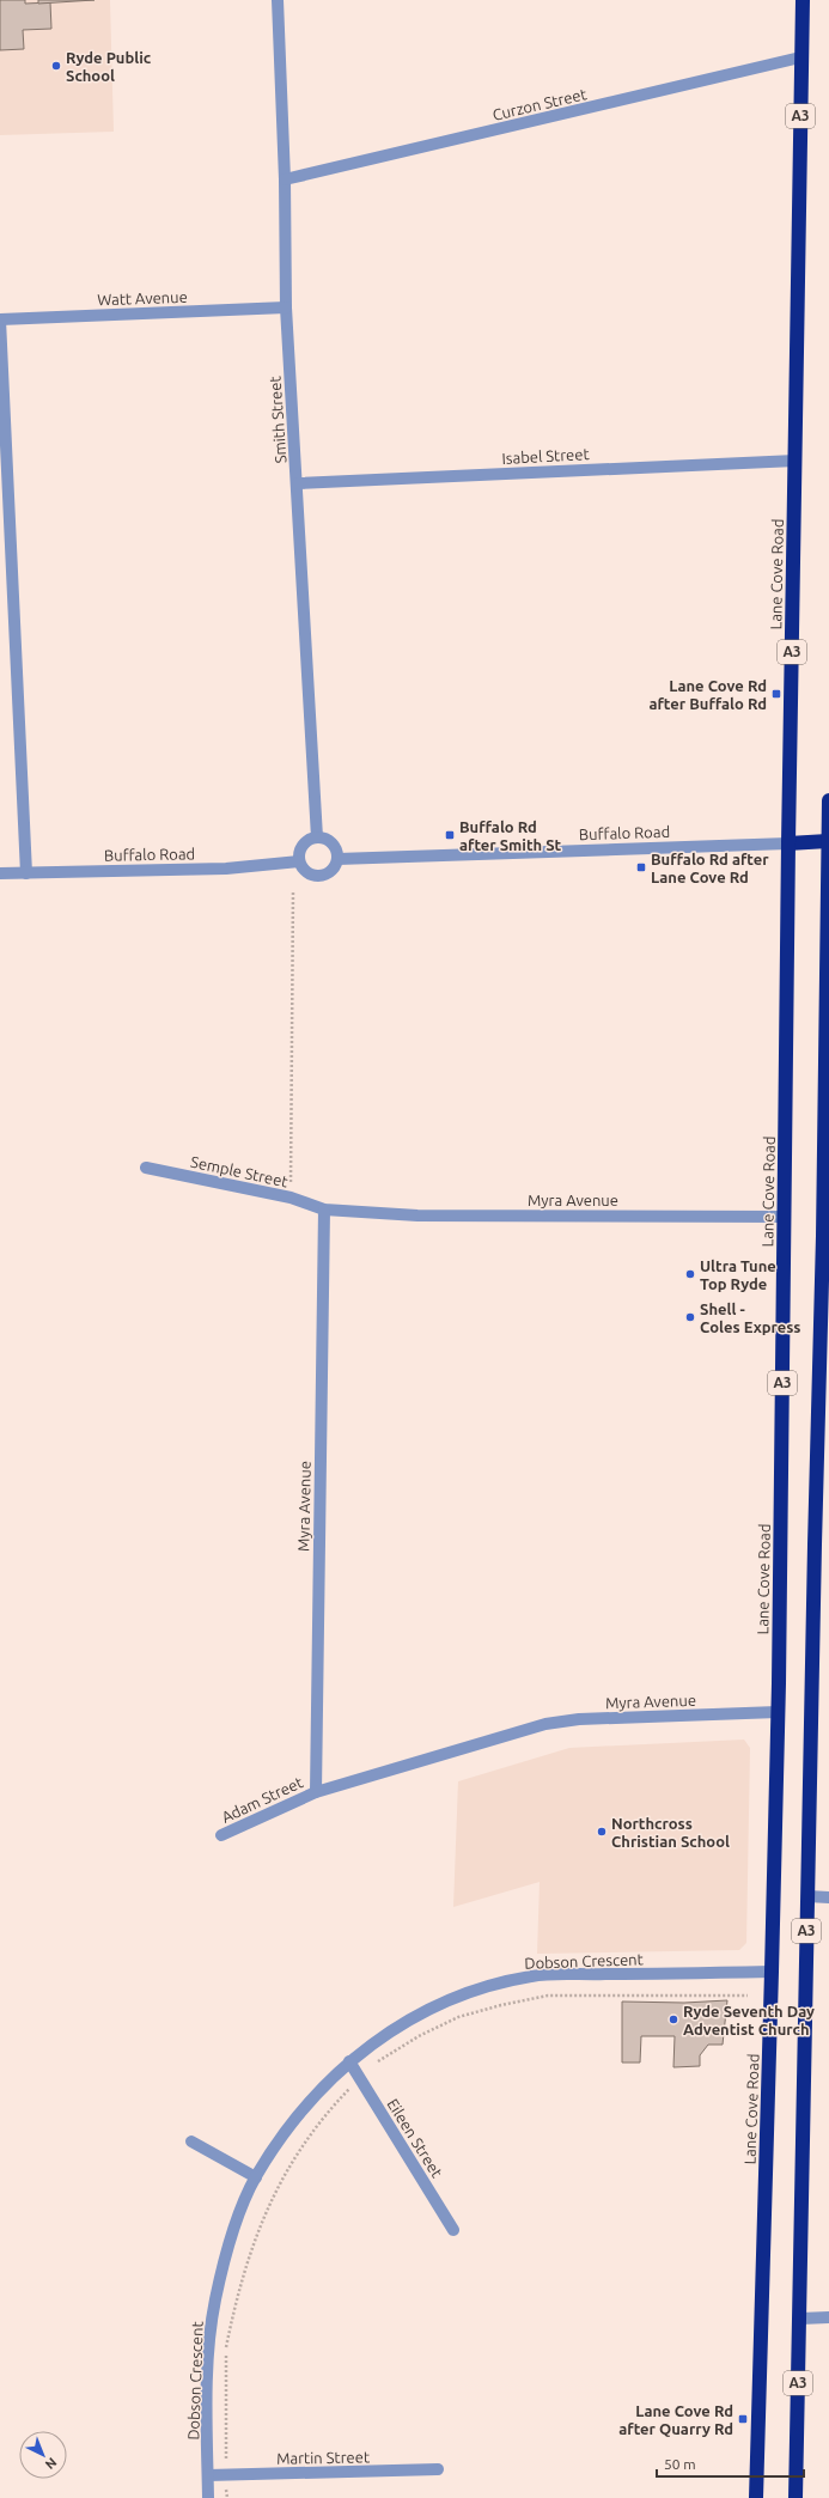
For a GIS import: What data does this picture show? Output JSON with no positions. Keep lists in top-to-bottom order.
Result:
{
  "streets": {
    "highway": ["A3", "Lane Cove Road", "Buffalo Road"],
    "street": [
      "Curzon Street",
      "Watt Avenue",
      "Smith Street",
      "Isabel Street",
      "Semple Street",
      "Myra Avenue",
      "Adam Street",
      "Dobson Crescent",
      "Eileen Street",
      "Martin Street"
    ]
  },
  "crossings": [
    ["Curzon Street", "Smith Street"],
    ["Curzon Street", "Lane Cove Road"],
    ["A3", "Buffalo Road"],
    ["Watt Avenue", "Smith Street"],
    ["Smith Street", "Isabel Street"],
    ["Smith Street", "Buffalo Road"],
    ["Isabel Street", "Lane Cove Road"],
    ["Lane Cove Road", "Buffalo Road"],
    ["Lane Cove Road", "Myra Avenue"],
    ["Lane Cove Road", "Dobson Crescent"],
    ["Semple Street", "Myra Avenue"],
    ["Myra Avenue", "Adam Street"],
    ["Dobson Crescent", "Eileen Street"],
    ["Dobson Crescent", "Martin Street"]
  ],
  "places": {
    "other": [
      "Ryde Public School",
      "Ultra Tune Top Ryde",
      "Shell - Coles Express",
      "Northcross Christian School",
      "Ryde Seventh Day Adventist Church"
    ],
    "transit": [
      "Lane Cove Rd after Buffalo Rd",
      "Buffalo Rd after Smith St",
      "Buffalo Rd after Lane Cove Rd",
      "Lane Cove Rd after Quarry Rd"
    ]
  },
  "scale_bar": "50 m",
  "north": "bottom right"
}
